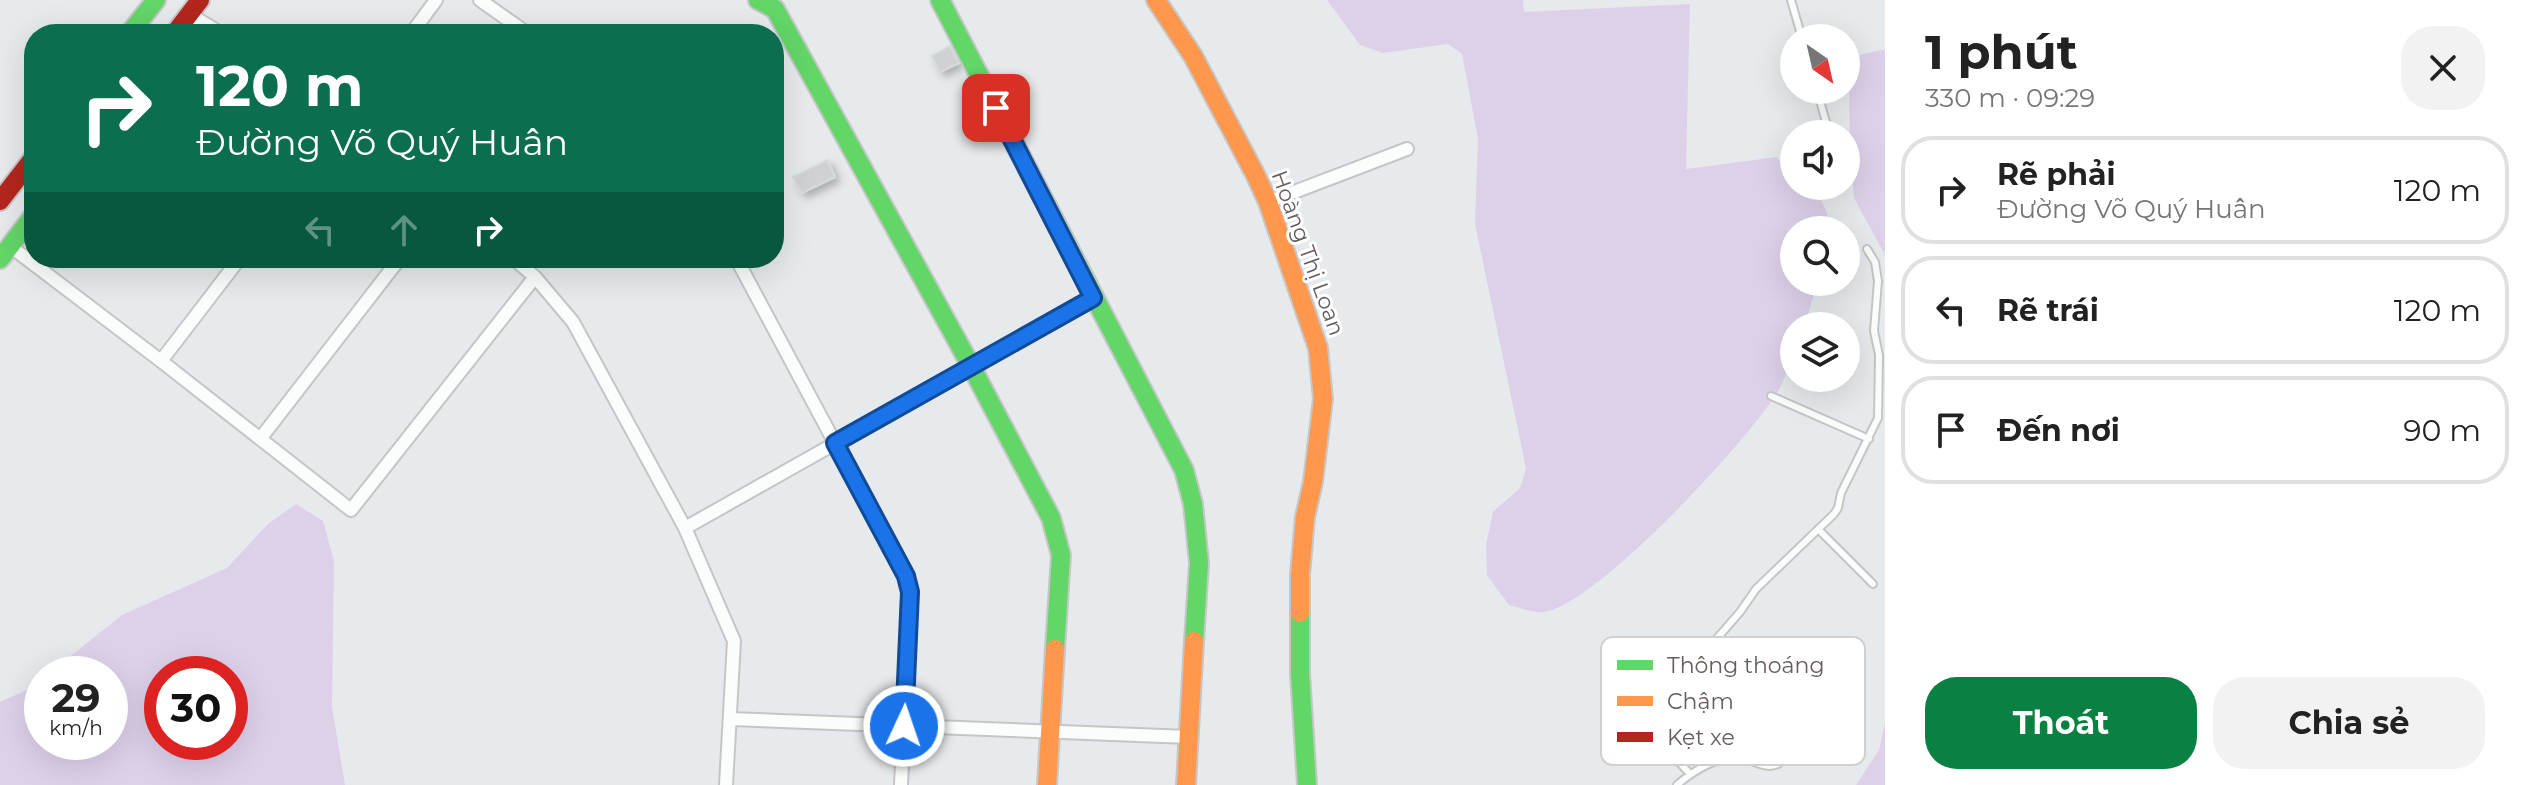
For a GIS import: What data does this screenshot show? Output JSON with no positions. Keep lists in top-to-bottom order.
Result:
{
  "streets": {
    "street": ["Hoàng Thị Loan"]
  },
  "legend": ["Thông thoáng", "Chậm", "Kẹt xe"],
  "north": "bottom right",
  "page": {
    "heading": ["1 phút", "330 m · 09:29"],
    "turn": ["120 m", "Đường Võ Quý Huân"],
    "list": [
      {
        "name": "Rẽ phải",
        "note": "Đường Võ Quý Huân",
        "value": "120 m"
      },
      {
        "name": "Rẽ trái",
        "value": "120 m"
      },
      {
        "name": "Đến nơi",
        "value": "90 m"
      }
    ],
    "speed": "29 km/h",
    "limit": "30",
    "buttons": ["Thoát", "Chia sẻ"]
  }
}
